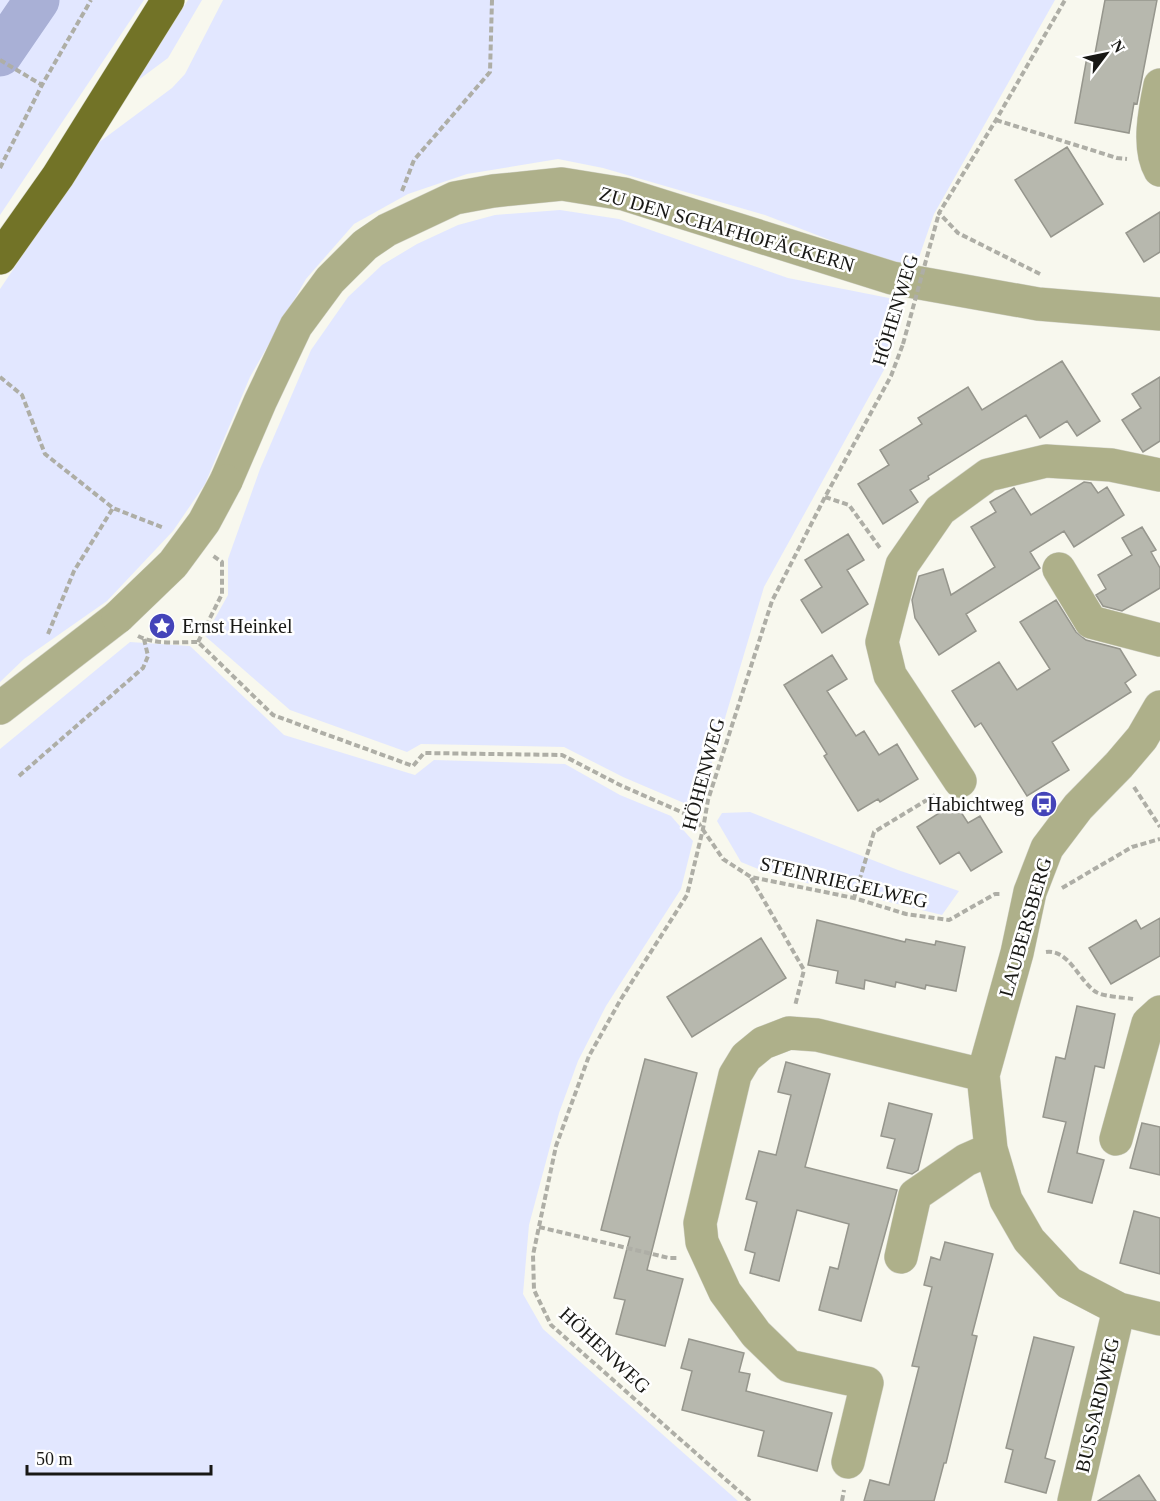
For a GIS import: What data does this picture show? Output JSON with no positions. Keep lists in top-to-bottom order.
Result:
{
  "streets": {
    "street": ["ZU DEN SCHAFHOFÄCKERN", "LAUBERSBERG", "BUSSARDWEG"],
    "path": ["HÖHENWEG", "STEINRIEGELWEG"]
  },
  "crossings": [
    ["HÖHENWEG", "STEINRIEGELWEG"],
    ["STEINRIEGELWEG", "LAUBERSBERG"],
    ["LAUBERSBERG", "BUSSARDWEG"]
  ],
  "places": {
    "place": ["Ernst Heinkel"],
    "bus stop": ["Habichtweg"]
  },
  "scale_bar": "50 m",
  "north": "top right"
}
